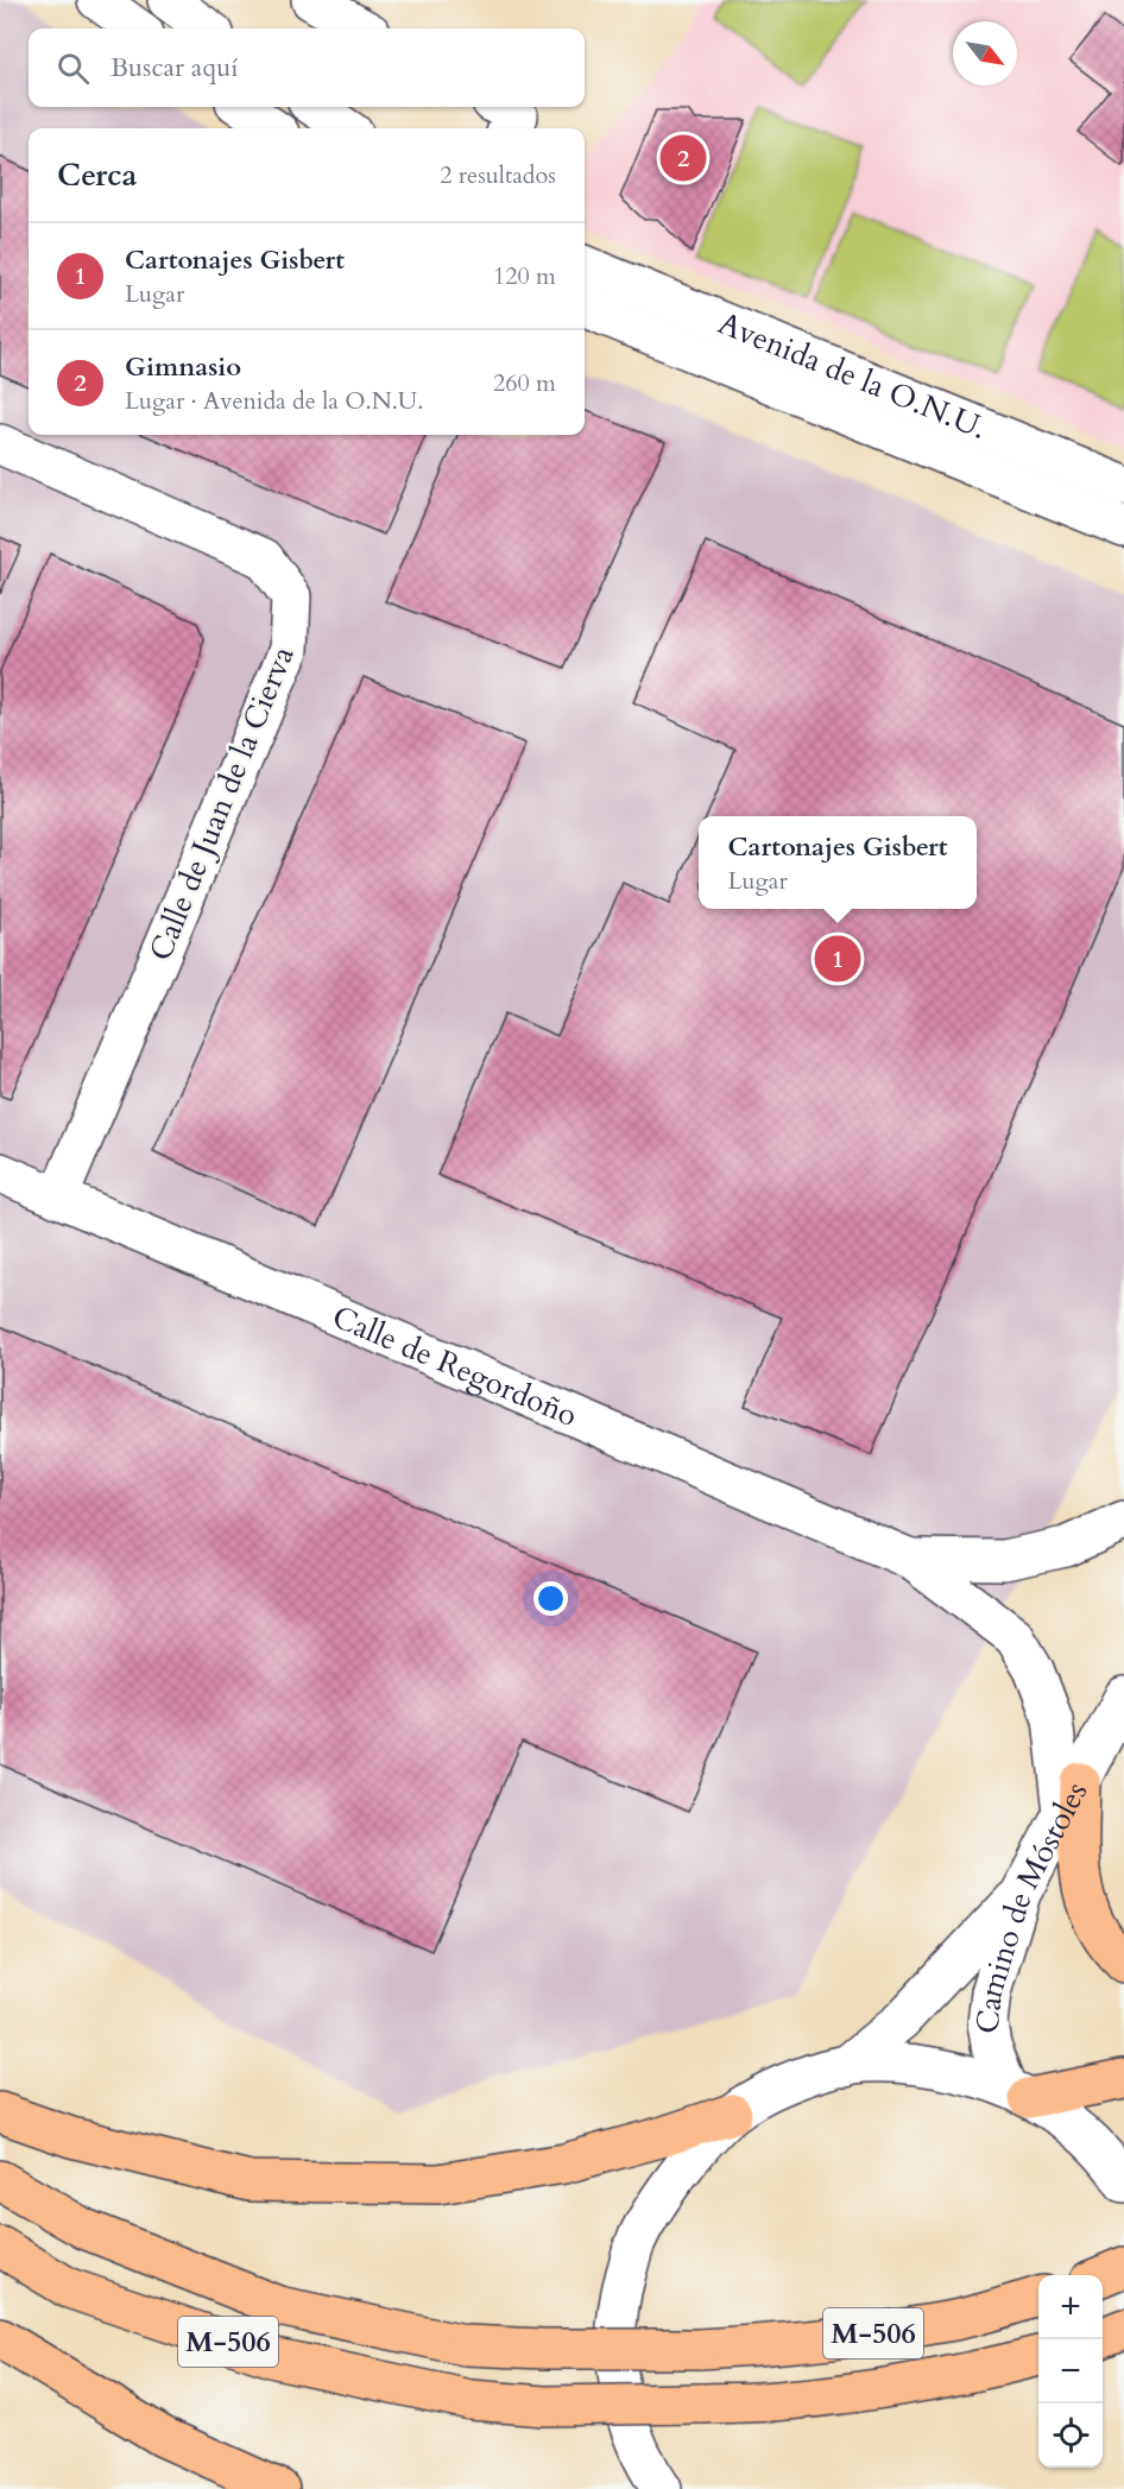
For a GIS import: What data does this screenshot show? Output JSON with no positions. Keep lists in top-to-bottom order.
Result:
{
  "streets": {
    "highway": ["M-506"],
    "street": [
      "Avenida de la O.N.U.",
      "Calle de Juan de la Cierva",
      "Calle de Regordoño",
      "Camino de Móstoles"
    ]
  },
  "crossings": [
    ["Calle de Juan de la Cierva", "Calle de Regordoño"]
  ],
  "north": "bottom right",
  "page": {
    "search": "Buscar aquí",
    "heading": ["Cerca", "2 resultados"],
    "pins": ["2", "1"],
    "list": [
      {
        "mark": "1",
        "name": "Cartonajes Gisbert",
        "note": "Lugar",
        "value": "120 m"
      },
      {
        "mark": "2",
        "name": "Gimnasio",
        "note": "Lugar · Avenida de la O.N.U.",
        "value": "260 m"
      }
    ],
    "popup": ["Cartonajes Gisbert", "Lugar"],
    "map_buttons": ["+", "−"]
  }
}
